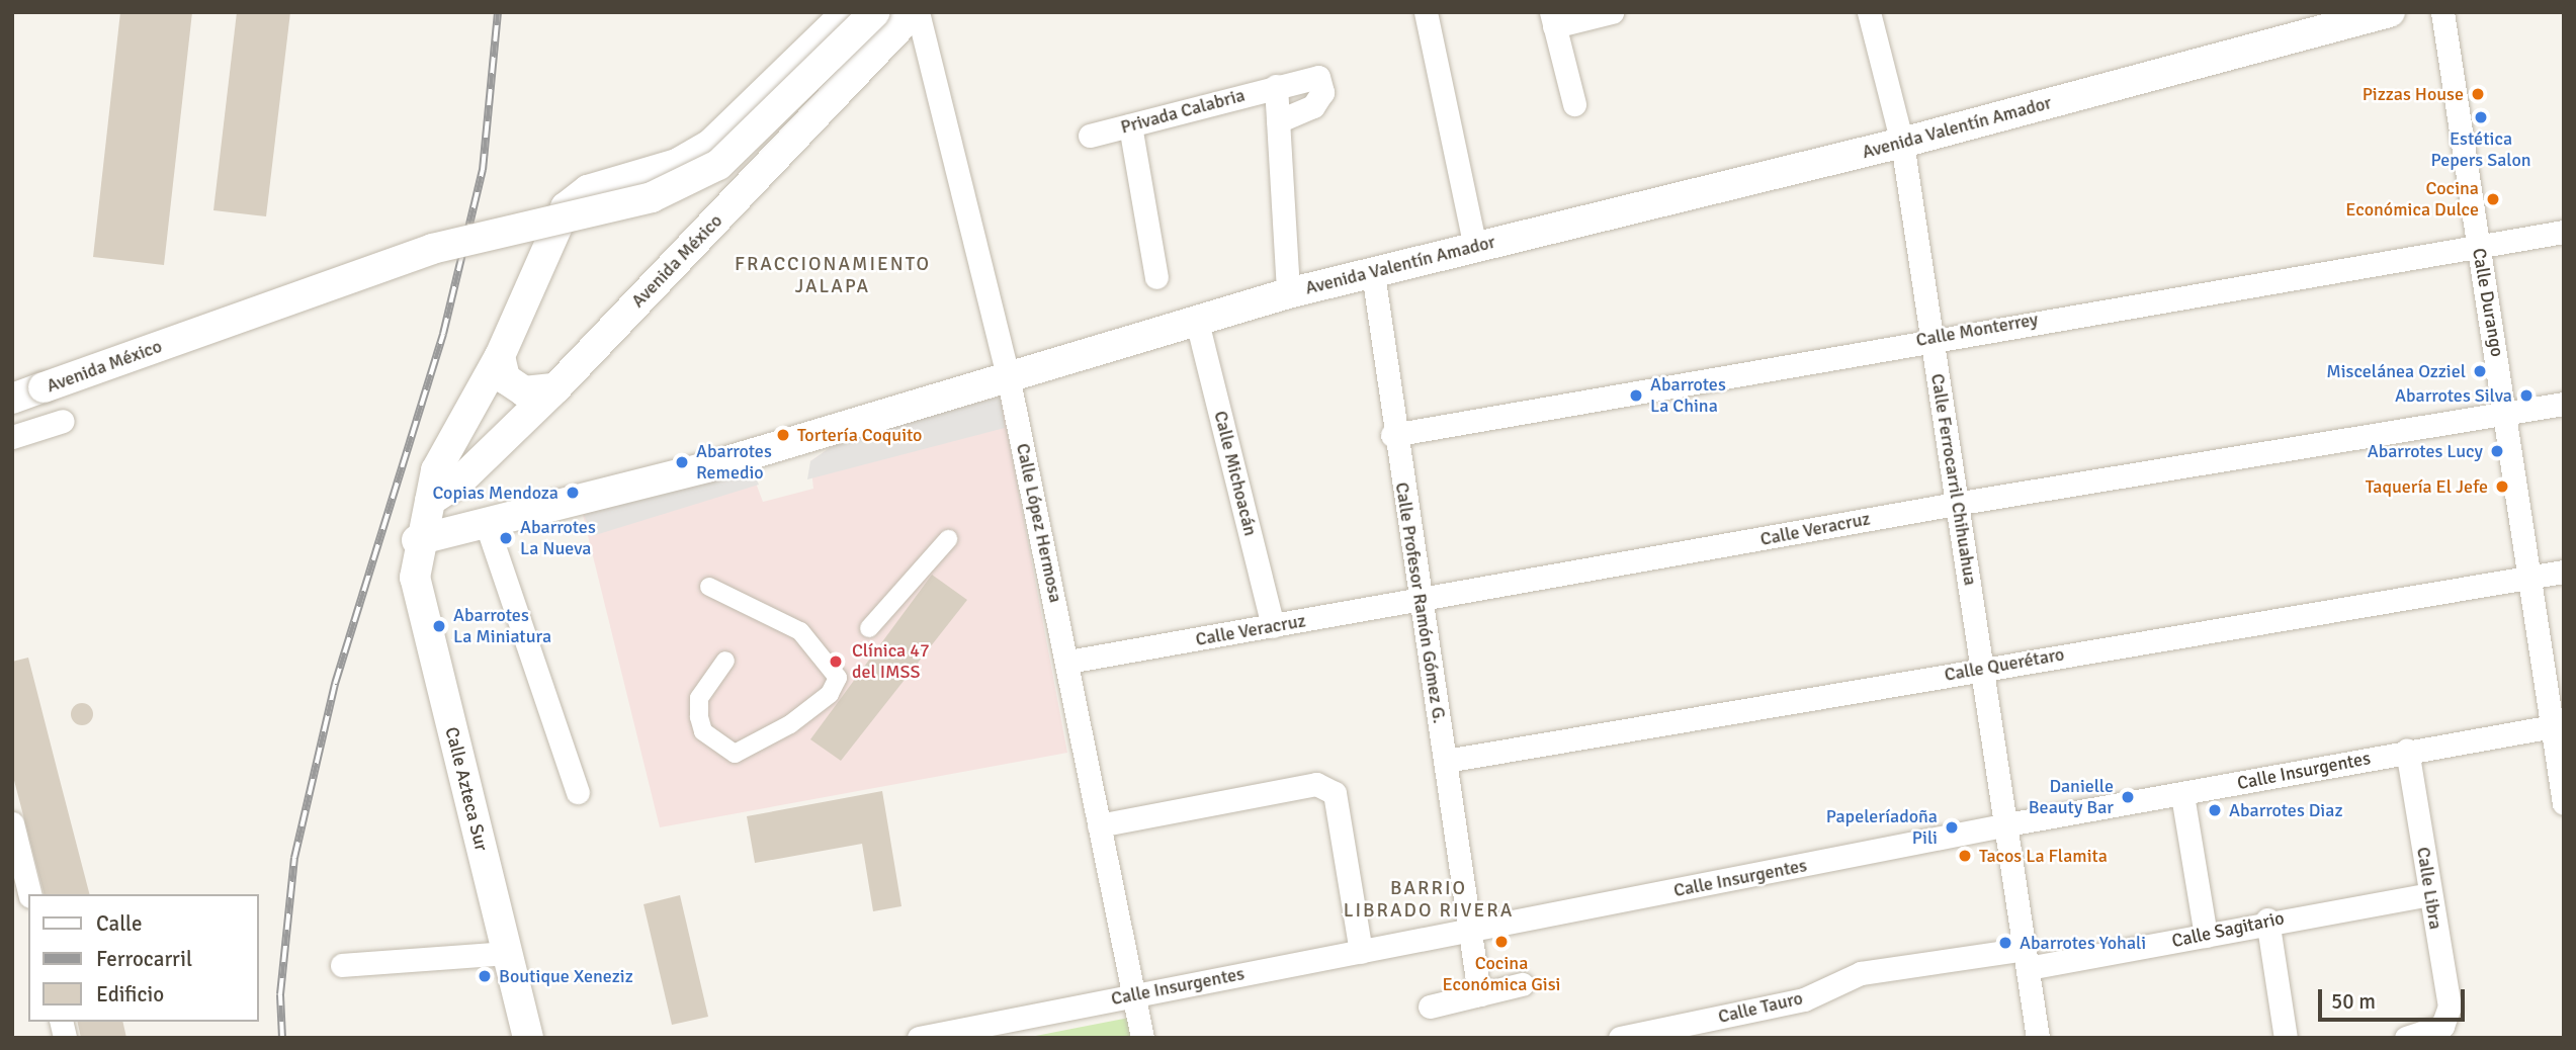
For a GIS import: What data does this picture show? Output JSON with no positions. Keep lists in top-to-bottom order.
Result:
{
  "streets": {
    "street": [
      "Privada Calabria",
      "Avenida Valentín Amador",
      "Avenida México",
      "Calle Durango",
      "Calle Monterrey",
      "Calle Michoacán",
      "Calle Ferrocarril Chihuahua",
      "Calle López Hermosa",
      "Calle Veracruz",
      "Calle Profesor Ramón Gómez G.",
      "Calle Querétaro",
      "Calle Insurgentes",
      "Calle Azteca Sur",
      "Calle Libra",
      "Calle Sagitario",
      "Calle Tauro"
    ]
  },
  "crossings": [
    ["Avenida Valentín Amador", "Calle Michoacán"],
    ["Avenida Valentín Amador", "Calle Ferrocarril Chihuahua"],
    ["Avenida Valentín Amador", "Calle López Hermosa"],
    ["Avenida Valentín Amador", "Calle Profesor Ramón Gómez G."],
    ["Avenida Valentín Amador", "Calle Azteca Sur"],
    ["Avenida México", "Calle López Hermosa"],
    ["Calle Durango", "Calle Monterrey"],
    ["Calle Durango", "Calle Veracruz"],
    ["Calle Durango", "Calle Querétaro"],
    ["Calle Durango", "Calle Insurgentes"],
    ["Calle Monterrey", "Calle Ferrocarril Chihuahua"],
    ["Calle Monterrey", "Calle Profesor Ramón Gómez G."],
    ["Calle Michoacán", "Calle Veracruz"],
    ["Calle Ferrocarril Chihuahua", "Calle Veracruz"],
    ["Calle Ferrocarril Chihuahua", "Calle Querétaro"],
    ["Calle Ferrocarril Chihuahua", "Calle Insurgentes"],
    ["Calle Ferrocarril Chihuahua", "Calle Sagitario"],
    ["Calle Ferrocarril Chihuahua", "Calle Tauro"],
    ["Calle López Hermosa", "Calle Veracruz"],
    ["Calle López Hermosa", "Calle Insurgentes"],
    ["Calle Veracruz", "Calle Profesor Ramón Gómez G."],
    ["Calle Profesor Ramón Gómez G.", "Calle Querétaro"],
    ["Calle Profesor Ramón Gómez G.", "Calle Insurgentes"],
    ["Calle Insurgentes", "Calle Libra"],
    ["Calle Libra", "Calle Sagitario"],
    ["Calle Sagitario", "Calle Tauro"]
  ],
  "districts": ["FRACCIONAMIENTO JALAPA", "BARRIO LIBRADO RIVERA"],
  "places": [
    "Pizzas House",
    "Estética Pepers Salon",
    "Cocina Económica Dulce",
    "Miscelánea Ozziel",
    "Abarrotes La China",
    "Abarrotes Silva",
    "Tortería Coquito",
    "Abarrotes Lucy",
    "Abarrotes Remedio",
    "Taquería El Jefe",
    "Copias Mendoza",
    "Abarrotes La Nueva",
    "Abarrotes La Miniatura",
    "Clínica 47 del IMSS",
    "Danielle Beauty Bar",
    "Abarrotes Diaz",
    "Papeleríadoña Pili",
    "Tacos La Flamita",
    "Cocina Económica Gisi",
    "Abarrotes Yohali",
    "Boutique Xeneziz"
  ],
  "legend": ["Calle", "Ferrocarril", "Edificio"],
  "scale_bar": "50 m"
}
